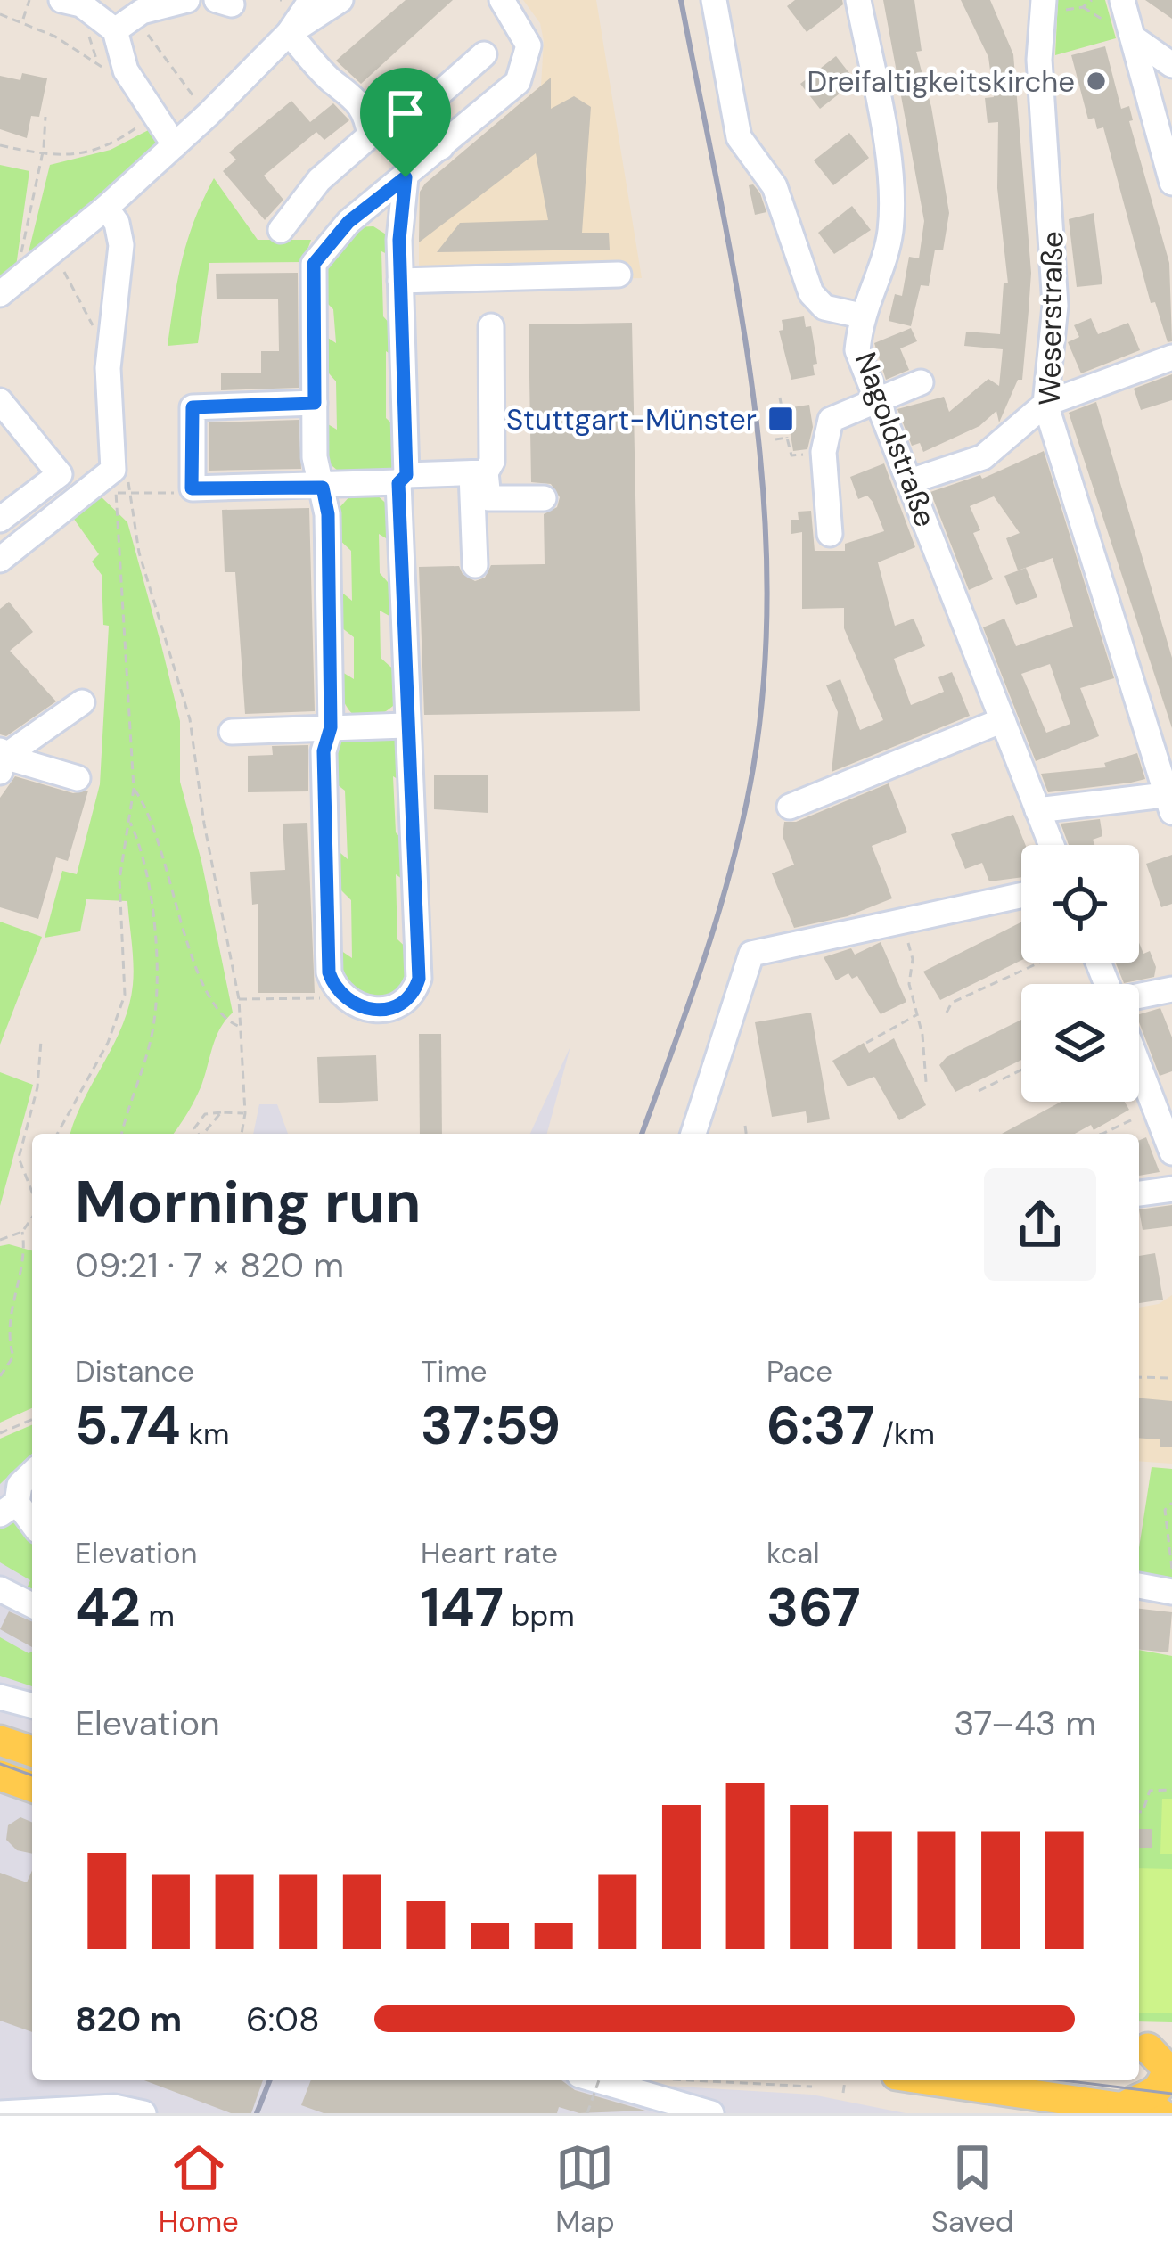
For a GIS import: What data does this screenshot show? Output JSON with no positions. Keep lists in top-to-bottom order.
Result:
{
  "streets": {
    "street": ["Weserstraße", "Nagoldstraße"]
  },
  "places": {
    "other": ["Dreifaltigkeitskirche"],
    "transit": ["Stuttgart-Münster"]
  },
  "page": {
    "heading": ["Morning run", "09:21 · 7 × 820 m"],
    "stats": [
      ["Distance", "5.74 km"],
      ["Time", "37:59"],
      ["Pace", "6:37 /km"],
      ["Elevation", "42 m"],
      ["Heart rate", "147 bpm"],
      ["kcal", "367"]
    ],
    "chart": ["Elevation", "37–43 m"],
    "list": [
      {
        "name": "820 m",
        "note": "6:08"
      }
    ],
    "tabs": ["Home", "Map", "Saved"]
  }
}
